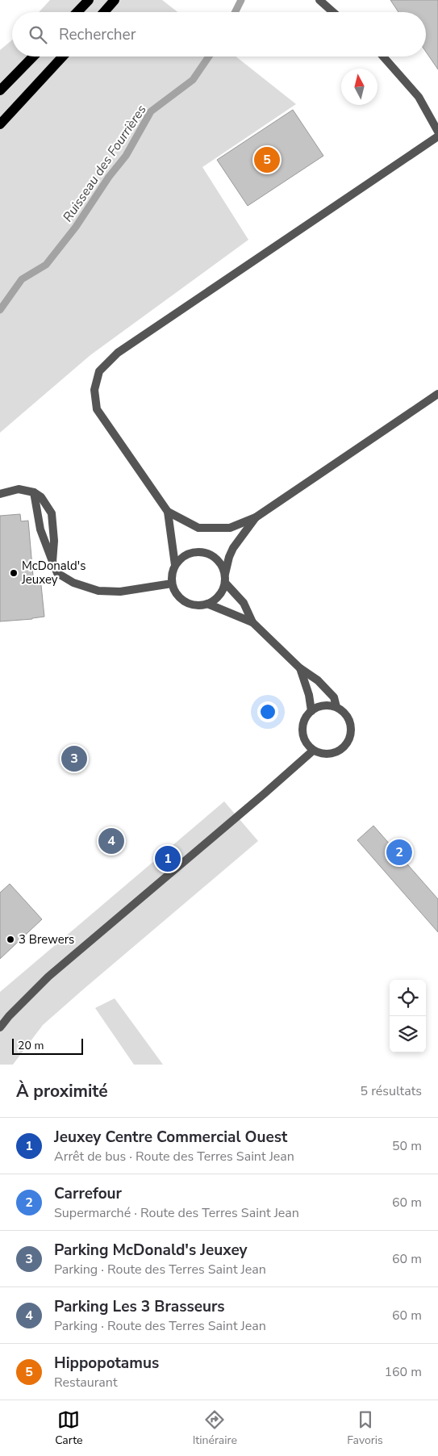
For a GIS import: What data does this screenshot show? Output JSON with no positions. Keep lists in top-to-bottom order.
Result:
{
  "water": ["Ruisseau des Fourrières"],
  "places": ["McDonald's Jeuxey", "3 Brewers"],
  "scale_bar": "20 m",
  "north": "top",
  "page": {
    "search": "Rechercher",
    "pins": [
      "5",
      "3",
      "4",
      "2",
      "1"
    ],
    "scale": "20 m",
    "heading": ["À proximité", "5 résultats"],
    "list": [
      {
        "mark": "1",
        "name": "Jeuxey Centre Commercial Ouest",
        "note": "Arrêt de bus · Route des Terres Saint Jean",
        "value": "50 m"
      },
      {
        "mark": "2",
        "name": "Carrefour",
        "note": "Supermarché · Route des Terres Saint Jean",
        "value": "60 m"
      },
      {
        "mark": "3",
        "name": "Parking McDonald's Jeuxey",
        "note": "Parking · Route des Terres Saint Jean",
        "value": "60 m"
      },
      {
        "mark": "4",
        "name": "Parking Les 3 Brasseurs",
        "note": "Parking · Route des Terres Saint Jean",
        "value": "60 m"
      },
      {
        "mark": "5",
        "name": "Hippopotamus",
        "note": "Restaurant",
        "value": "160 m"
      }
    ],
    "nav": ["Carte", "Itinéraire", "Favoris"]
  }
}
